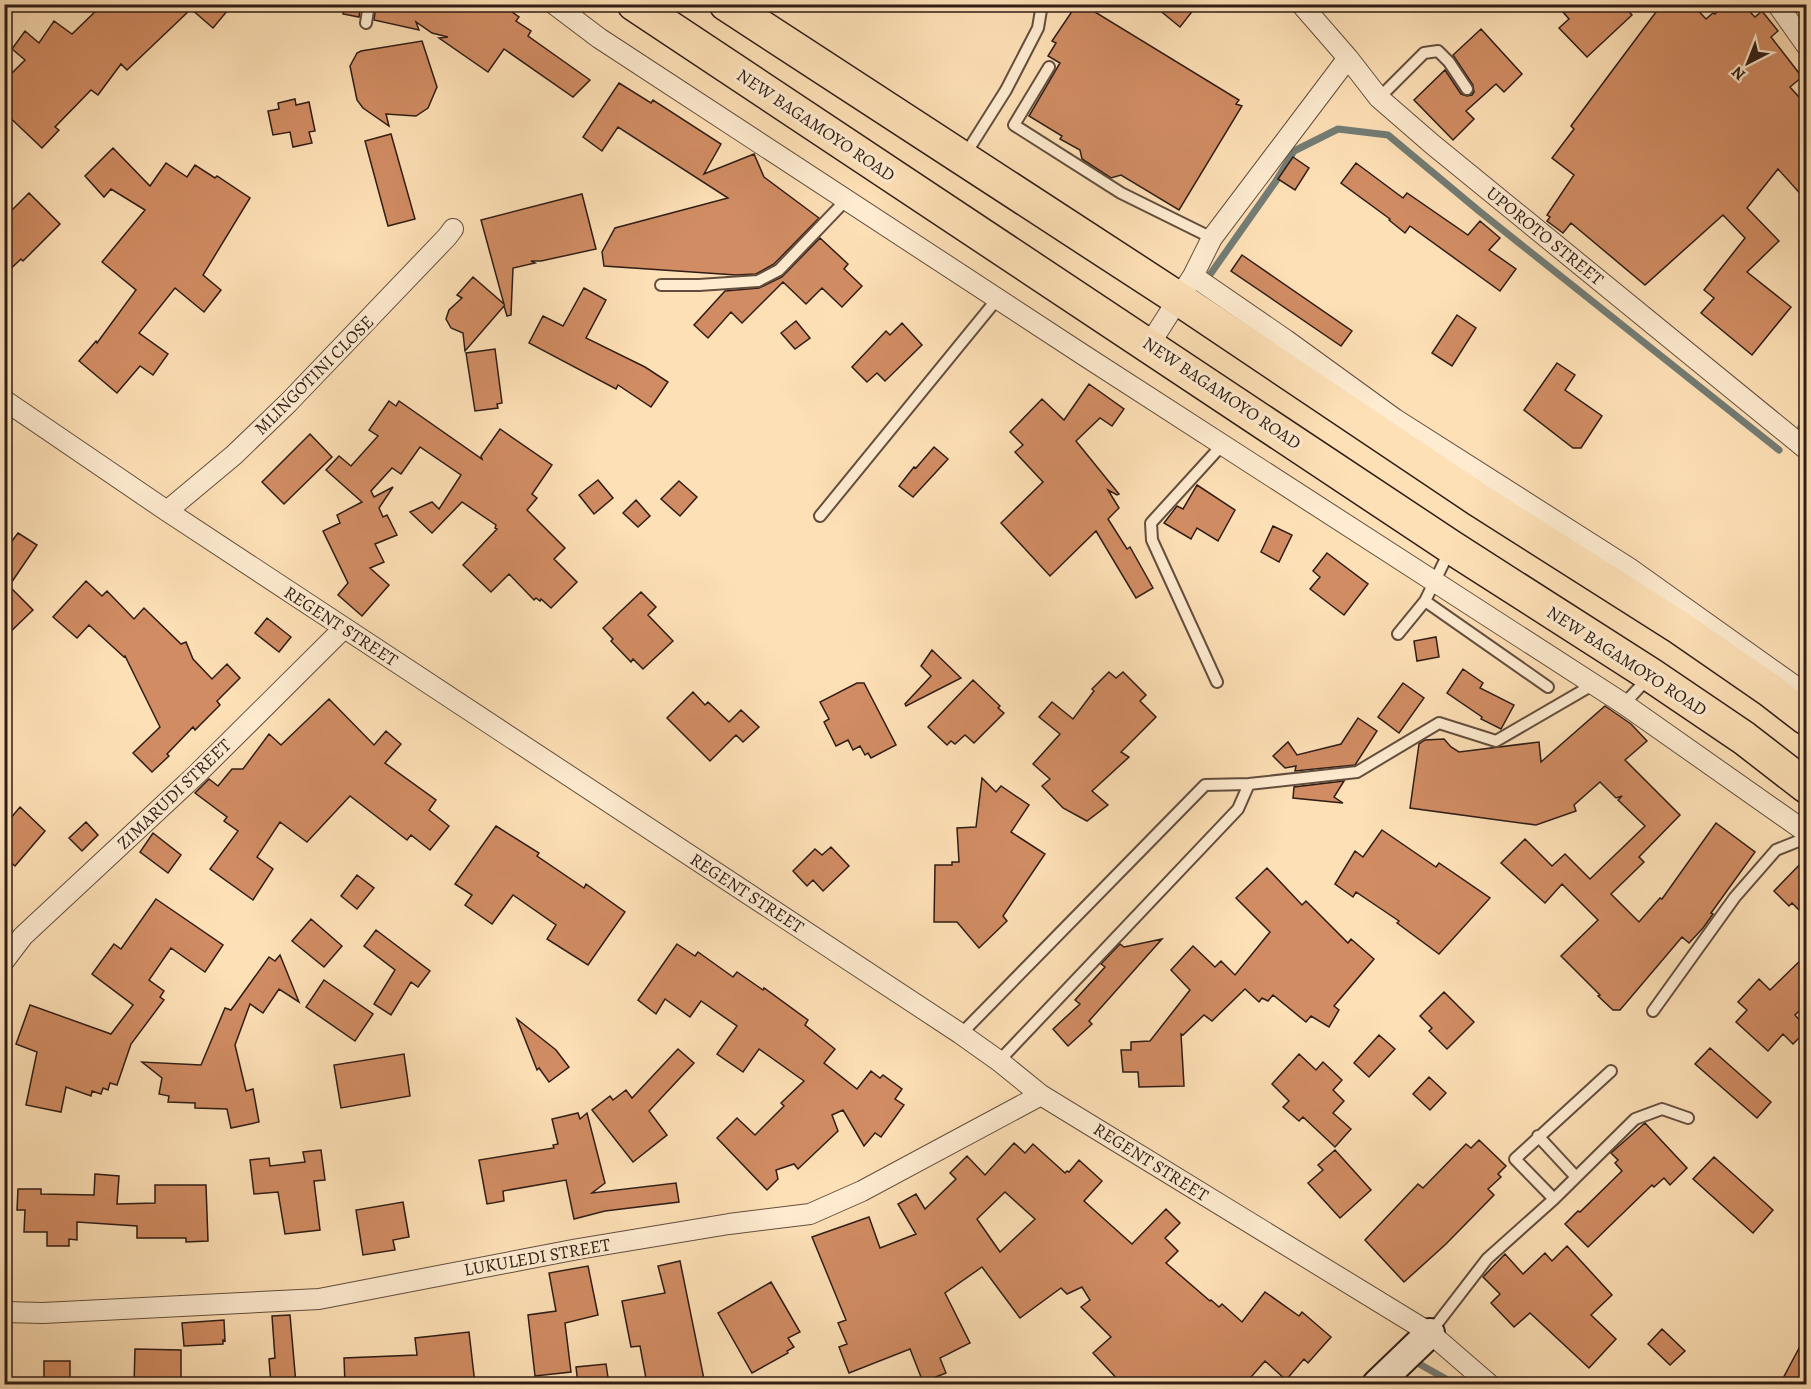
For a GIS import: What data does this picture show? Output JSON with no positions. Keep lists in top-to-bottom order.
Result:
{
  "streets": {
    "highway": ["NEW BAGAMOYO ROAD"],
    "street": [
      "UPOROTO STREET",
      "MLINGOTINI CLOSE",
      "REGENT STREET",
      "ZIMARUDI STREET",
      "LUKULEDI STREET"
    ]
  },
  "crossings": [
    ["MLINGOTINI CLOSE", "REGENT STREET"],
    ["REGENT STREET", "ZIMARUDI STREET"],
    ["REGENT STREET", "LUKULEDI STREET"]
  ],
  "north": "bottom left"
}
